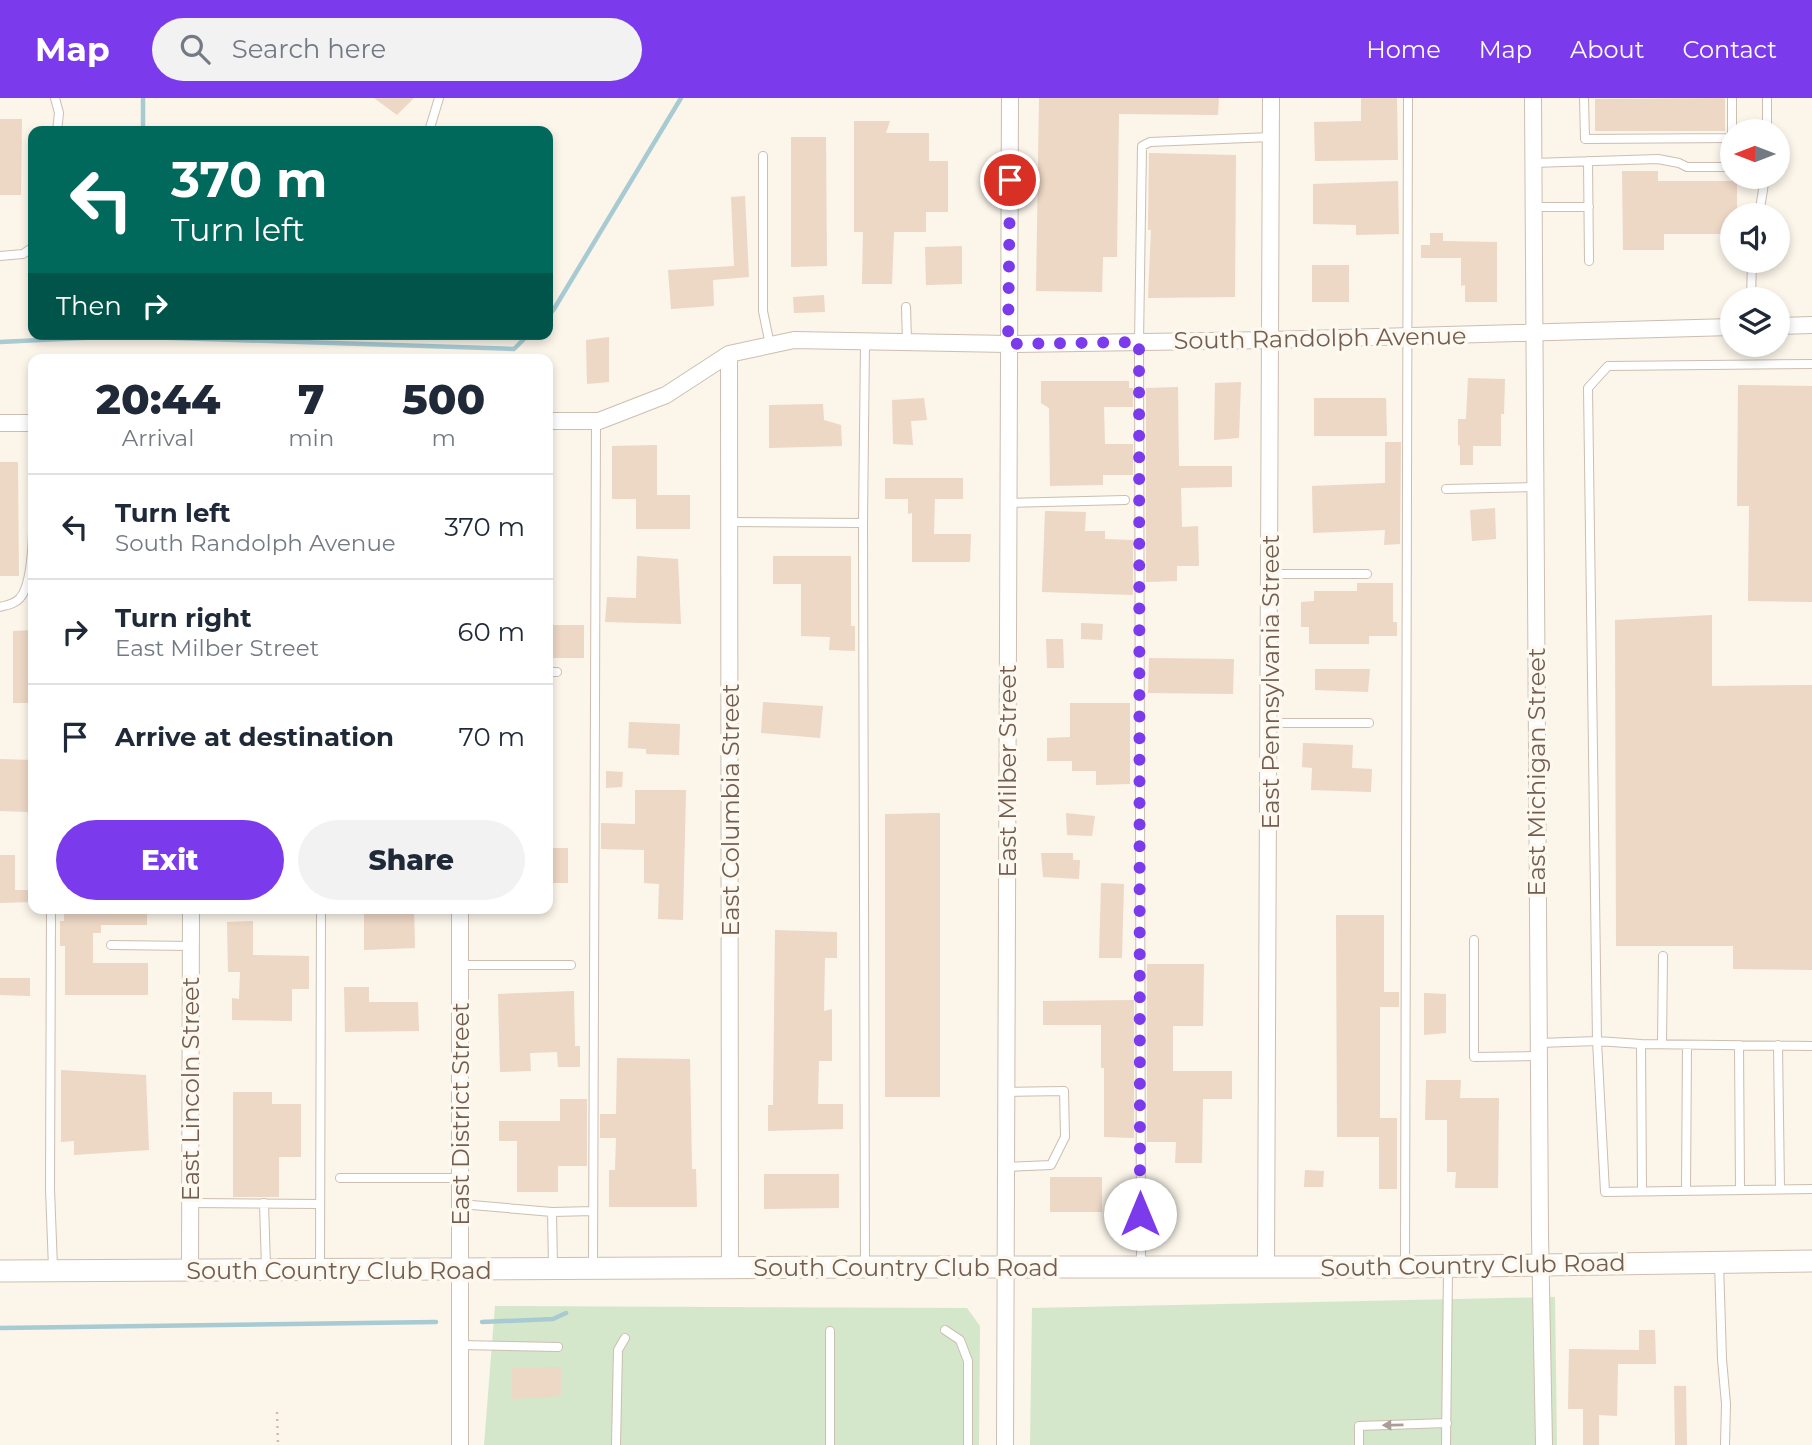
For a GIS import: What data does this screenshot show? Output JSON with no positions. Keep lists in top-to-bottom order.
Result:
{
  "streets": {
    "street": [
      "South Randolph Avenue",
      "East Pennsylvania Street",
      "East Milber Street",
      "East Michigan Street",
      "East Columbia Street",
      "East Lincoln Street",
      "East District Street",
      "South Country Club Road"
    ]
  },
  "crossings": [
    ["South Randolph Avenue", "East Pennsylvania Street"],
    ["South Randolph Avenue", "East Milber Street"],
    ["South Randolph Avenue", "East Michigan Street"],
    ["South Randolph Avenue", "East Columbia Street"],
    ["East Pennsylvania Street", "South Country Club Road"],
    ["East Milber Street", "South Country Club Road"],
    ["East Michigan Street", "South Country Club Road"],
    ["East Columbia Street", "South Country Club Road"],
    ["East Lincoln Street", "South Country Club Road"],
    ["East District Street", "South Country Club Road"]
  ],
  "north": "left",
  "page": {
    "header": "Map",
    "search": "Search here",
    "nav": [
      "Home",
      "Map",
      "About",
      "Contact"
    ],
    "turn": ["370 m", "Turn left"],
    "then": "Then",
    "eta": [
      "20:44",
      "Arrival",
      "7",
      "min",
      "500",
      "m"
    ],
    "list": [
      {
        "name": "Turn left",
        "note": "South Randolph Avenue",
        "value": "370 m"
      },
      {
        "name": "Turn right",
        "note": "East Milber Street",
        "value": "60 m"
      },
      {
        "name": "Arrive at destination",
        "value": "70 m"
      }
    ],
    "buttons": ["Exit", "Share"]
  }
}
